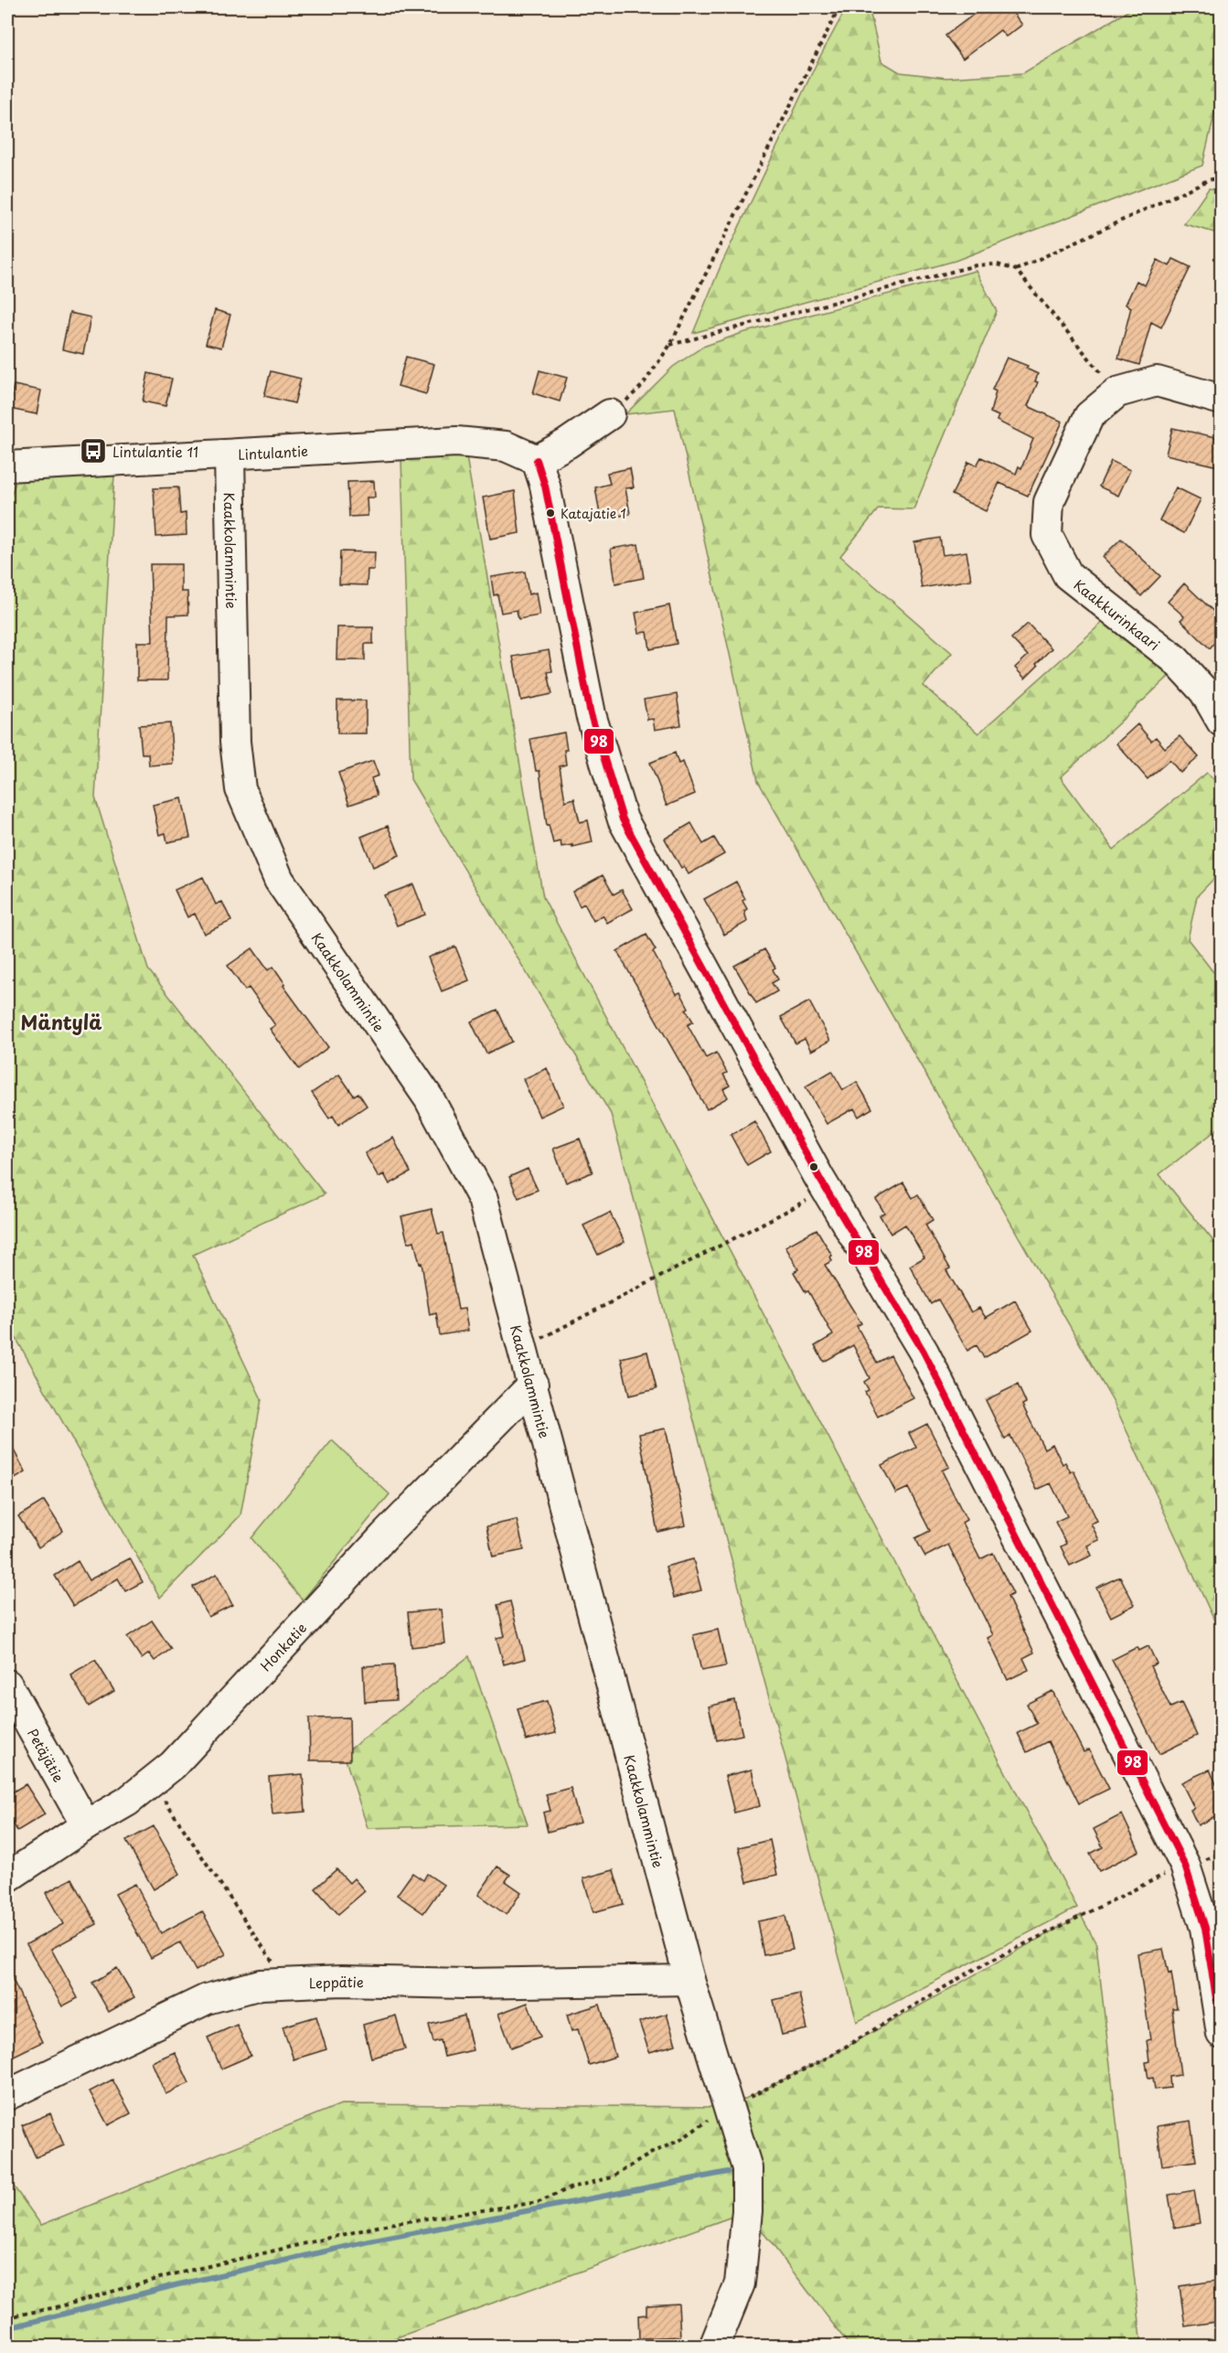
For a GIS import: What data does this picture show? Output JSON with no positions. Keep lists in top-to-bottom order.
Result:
{
  "streets": {
    "street": [
      "Lintulantie",
      "Kaakkolammintie",
      "Kaakkurinkaari",
      "Honkatie",
      "Petäjätie",
      "Leppätie"
    ]
  },
  "crossings": [
    ["Lintulantie", "Kaakkolammintie"],
    ["Kaakkolammintie", "Honkatie"],
    ["Kaakkolammintie", "Leppätie"],
    ["Honkatie", "Petäjätie"]
  ],
  "districts": ["Mäntylä"],
  "places": {
    "bus stop": ["Lintulantie 11"],
    "other": ["Katajatie 1"]
  },
  "lines": ["transit line 98"]
}
